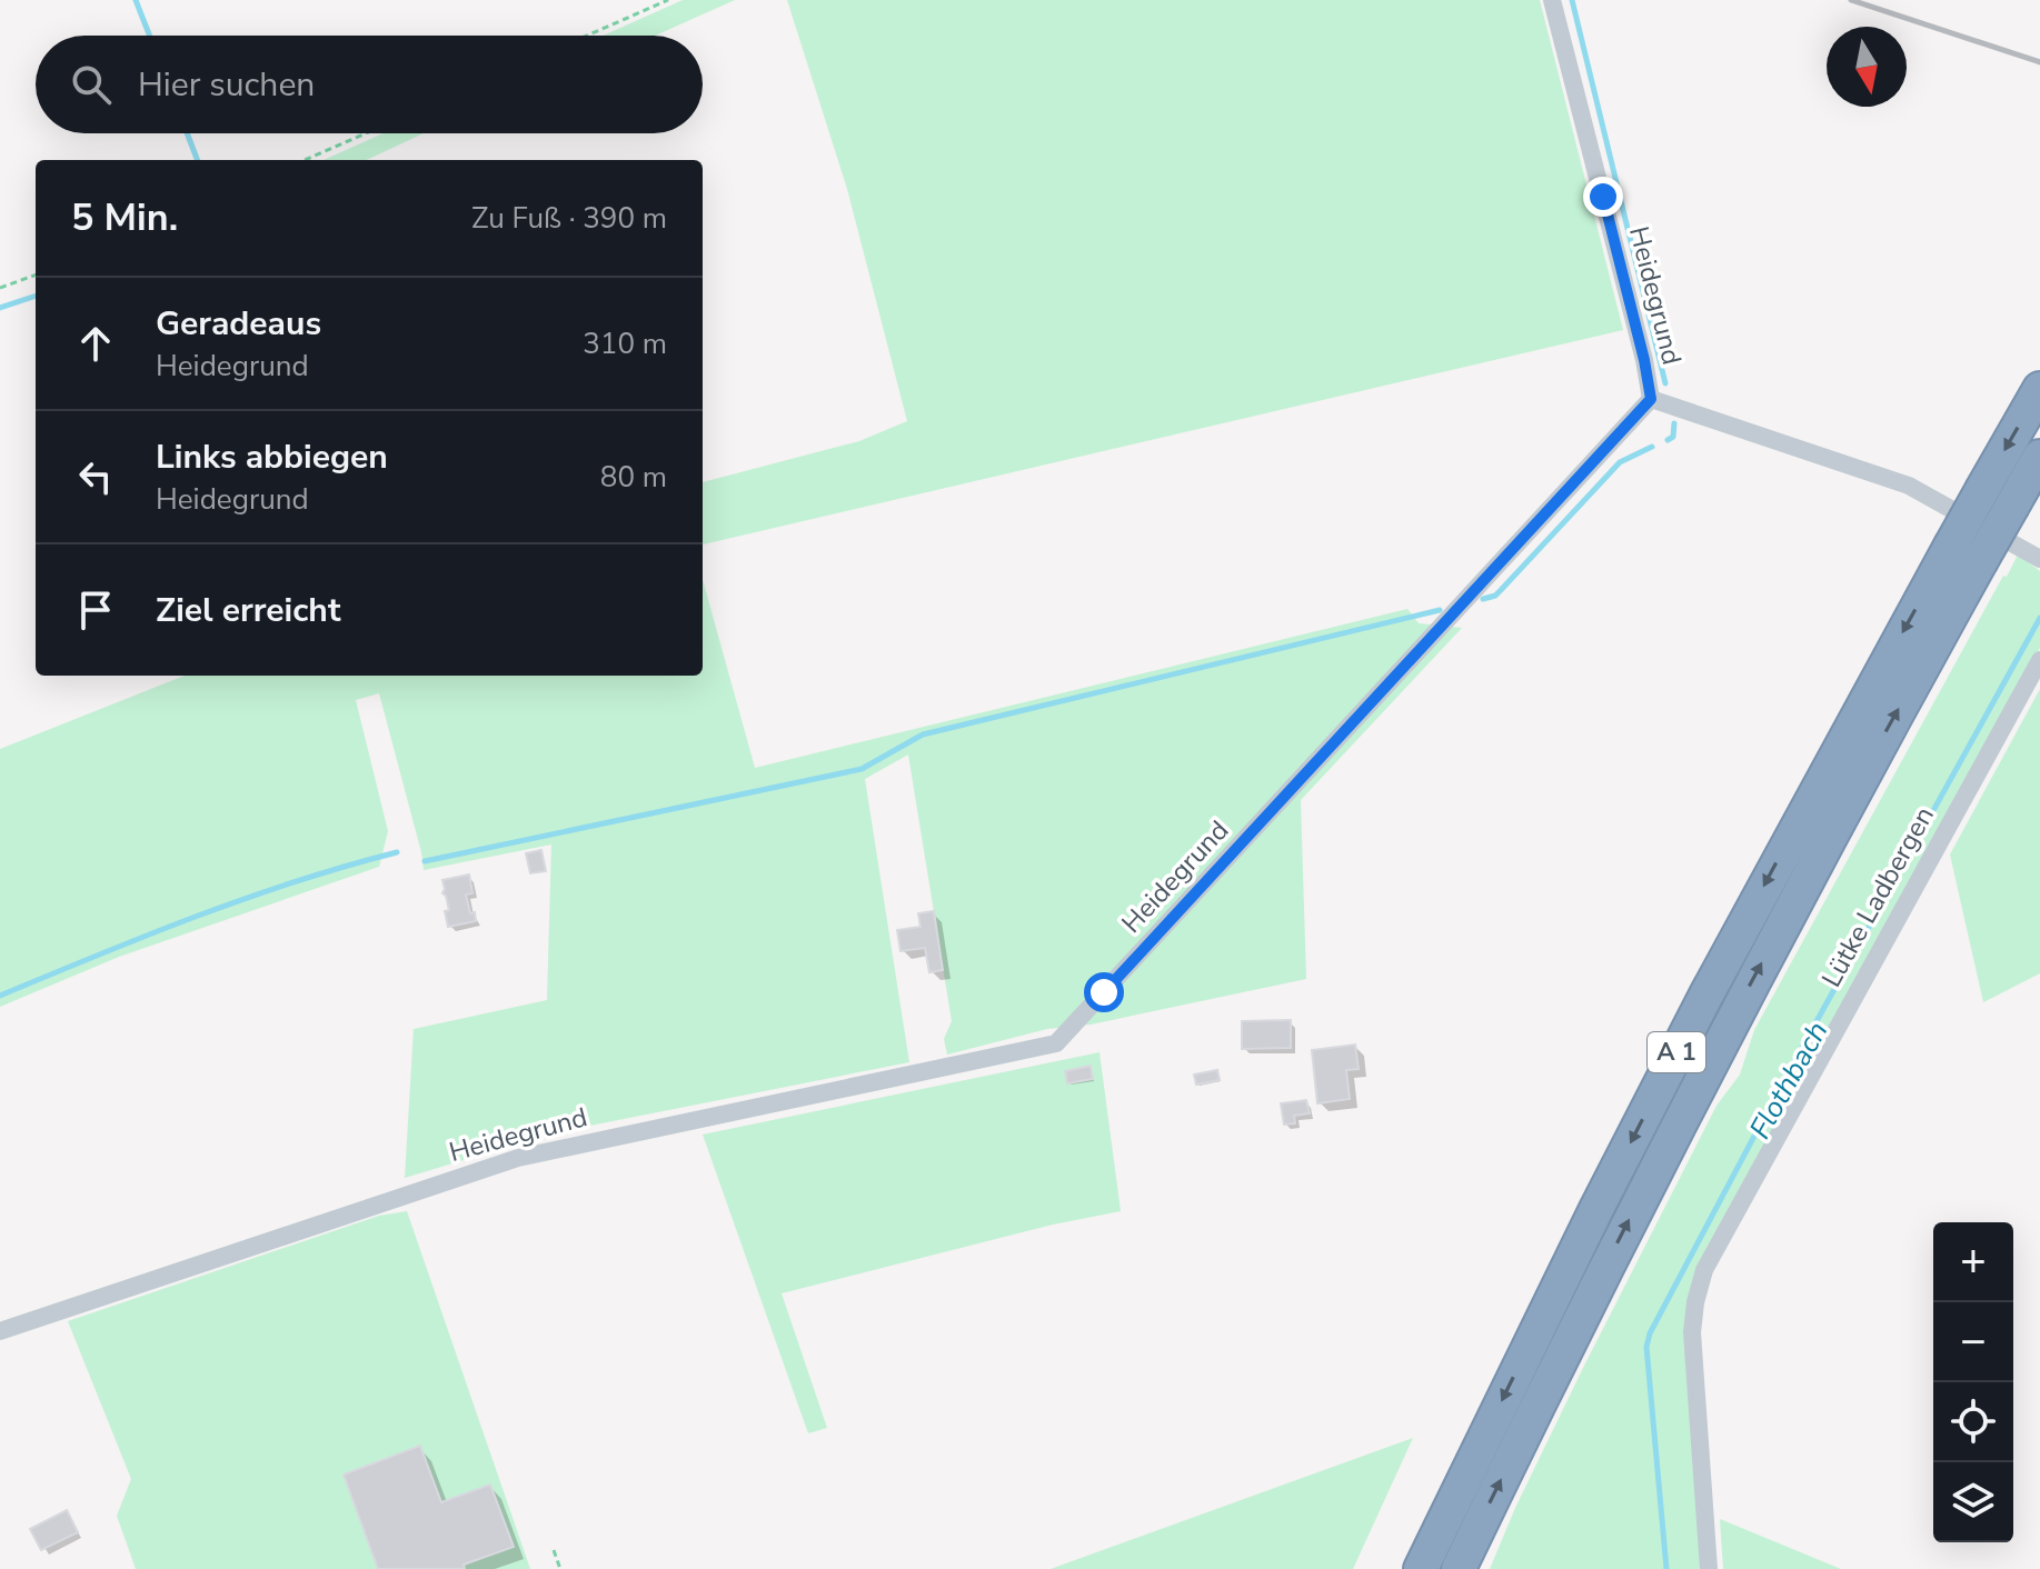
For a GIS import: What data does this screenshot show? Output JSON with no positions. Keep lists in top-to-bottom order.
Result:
{
  "streets": {
    "highway": ["A 1"],
    "street": ["Heidegrund", "Lütke Ladbergen"]
  },
  "water": ["Flothbach"],
  "north": "bottom",
  "page": {
    "search": "Hier suchen",
    "heading": ["5 Min.", "Zu Fuß · 390 m"],
    "list": [
      ["Geradeaus", "Heidegrund", "310 m"],
      ["Links abbiegen", "Heidegrund", "80 m"],
      "Ziel erreicht"
    ],
    "map_buttons": ["+", "−"]
  }
}
